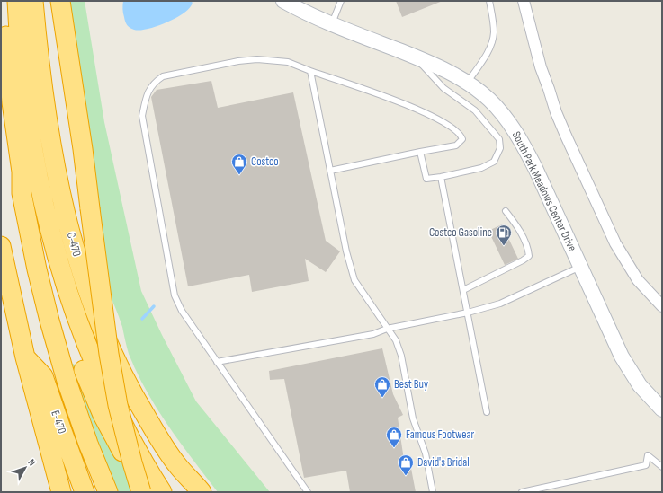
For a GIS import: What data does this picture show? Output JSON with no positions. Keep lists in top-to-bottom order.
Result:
{
  "streets": {
    "highway": ["C-470", "E-470"],
    "main road": ["South Park Meadows Center Drive"]
  },
  "places": {
    "shop": [
      "Costco",
      "Best Buy",
      "Famous Footwear",
      "David's Bridal"
    ],
    "fuel station": ["Costco Gasoline"]
  },
  "north": "top right"
}
